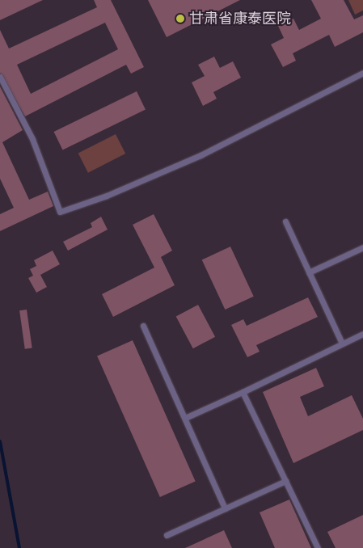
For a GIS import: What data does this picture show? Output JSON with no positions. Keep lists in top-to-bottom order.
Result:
{
  "places": ["甘肃省康泰医院"]
}
